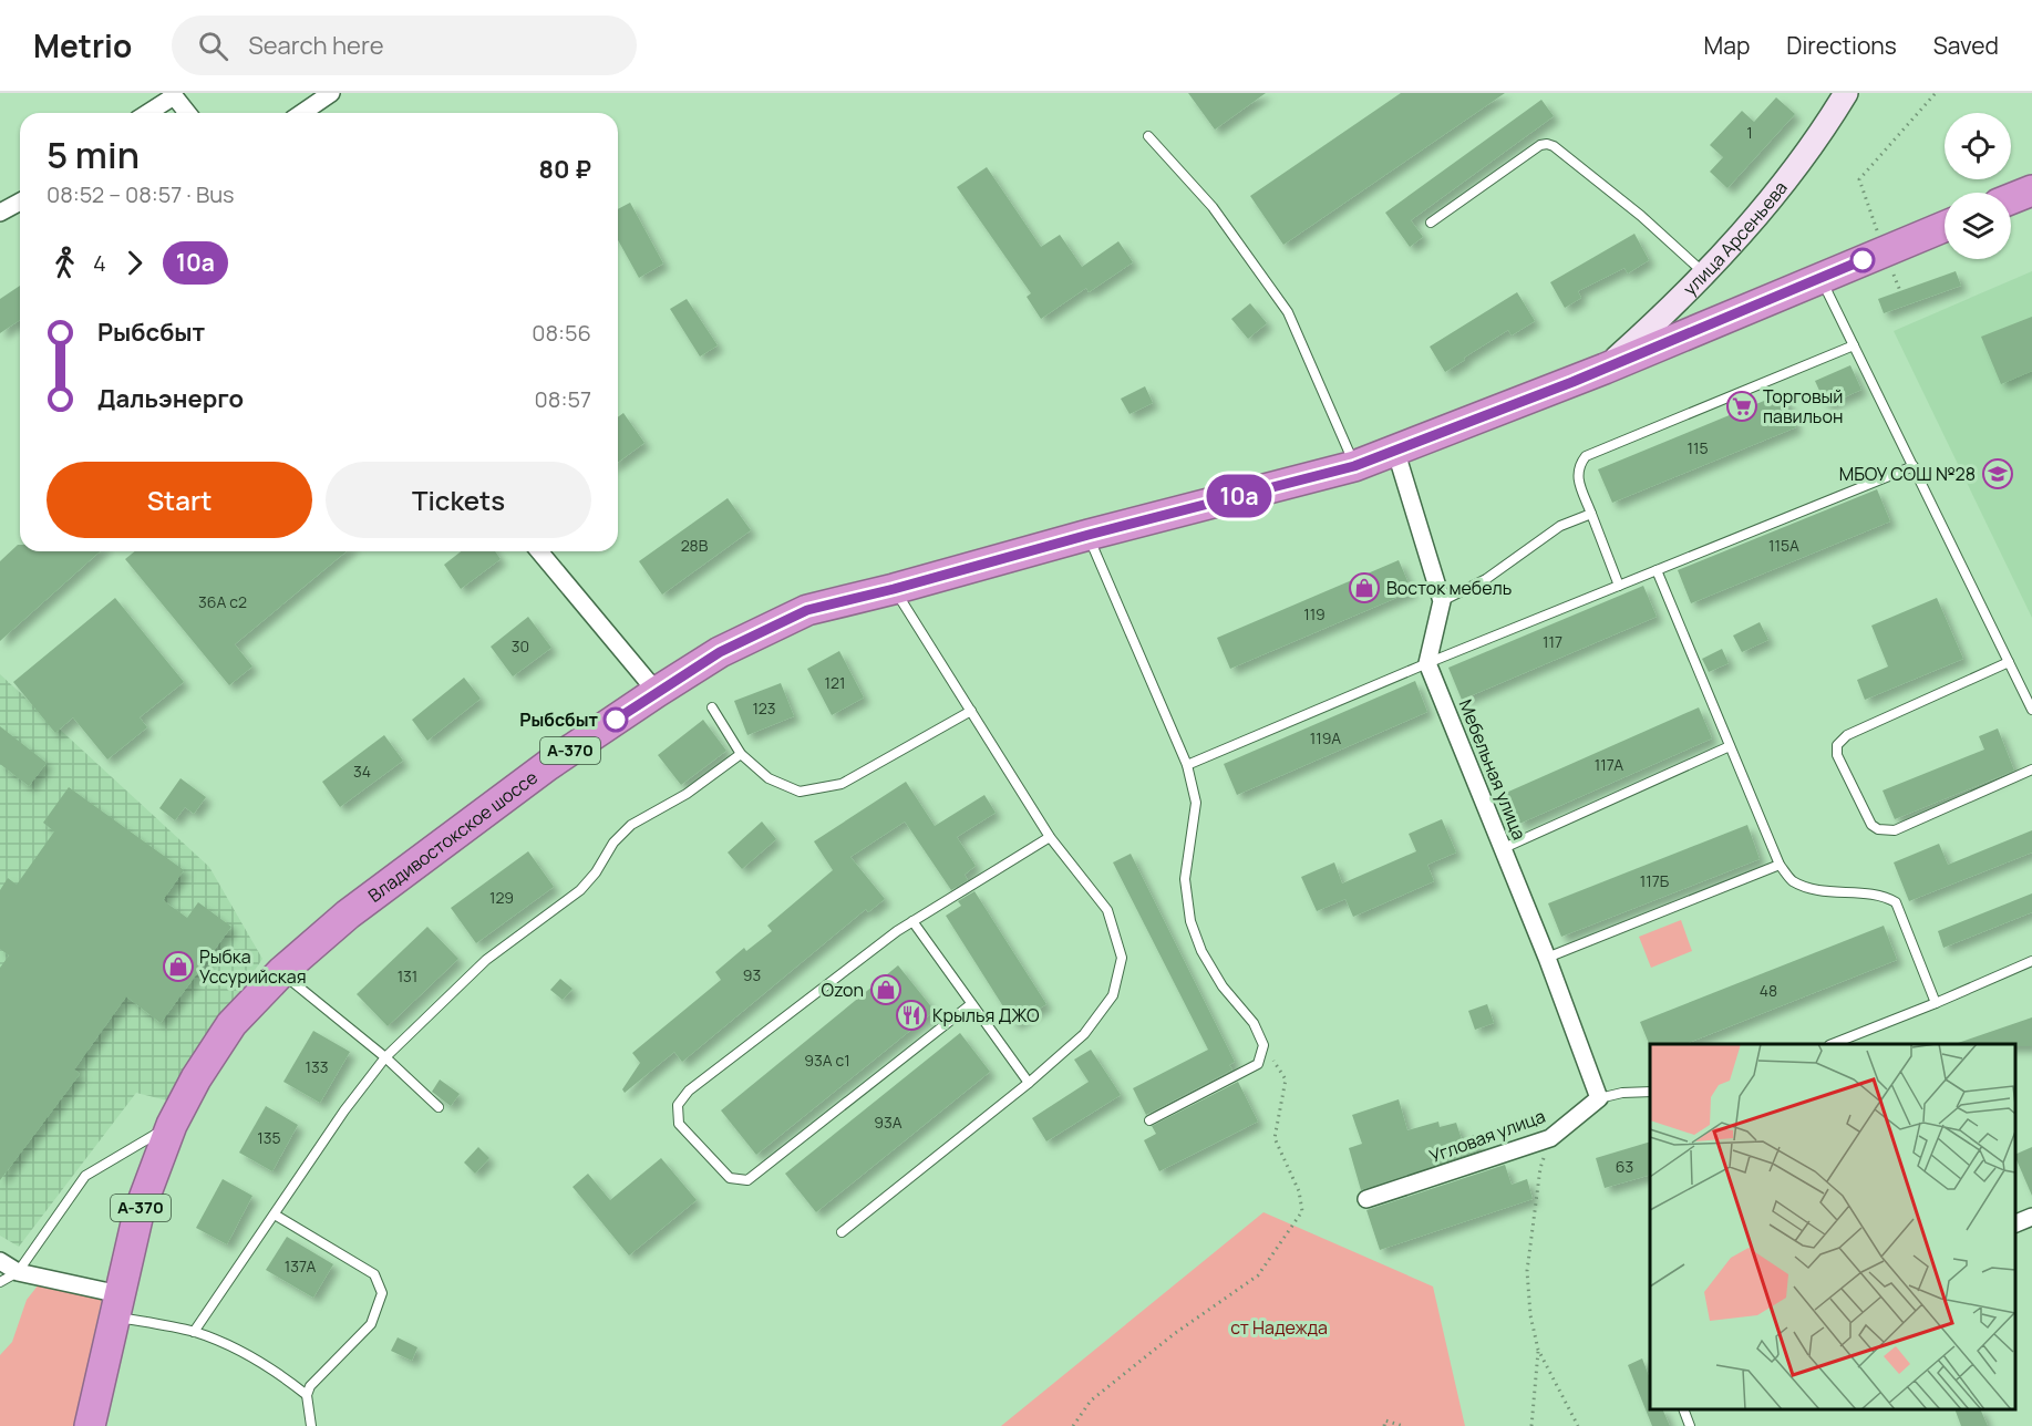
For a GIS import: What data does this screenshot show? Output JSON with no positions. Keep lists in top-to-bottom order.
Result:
{
  "streets": {
    "highway": ["А-370", "Владивостокское шоссе"],
    "street": ["улица Арсеньева", "Мебельная улица", "Угловая улица"]
  },
  "crossings": [
    ["улица Арсеньева", "Владивостокское шоссе"],
    ["Мебельная улица", "Угловая улица"]
  ],
  "parks": ["ст Надежда"],
  "places": {
    "supermarket": ["Торговый павильон"],
    "school or university": ["МБОУ СОШ №28"],
    "shop": ["Восток мебель", "Рыбка Уссурийская", "Ozon"],
    "other": ["Рыбсбыт"],
    "restaurant": ["Крылья ДЖО"]
  },
  "lines": ["bus line 10а"],
  "house_numbers": [
    "1",
    "115",
    "28В",
    "115А",
    "36А с2",
    "119",
    "117",
    "30",
    "121",
    "123",
    "119А",
    "117А",
    "34",
    "117Б",
    "129",
    "93",
    "131",
    "48",
    "93А с1",
    "133",
    "93А",
    "135",
    "63",
    "137А"
  ],
  "page": {
    "header": "Metrio",
    "search": "Search here",
    "nav": ["Map", "Directions", "Saved"],
    "on_map": "10а",
    "heading": ["5 min", "08:52 – 08:57 · Bus", "80 ₽"],
    "legs": ["4", "10а"],
    "list": [
      {
        "name": "Рыбсбыт",
        "value": "08:56"
      },
      {
        "name": "Дальэнерго",
        "value": "08:57"
      }
    ],
    "buttons": ["Start", "Tickets"]
  }
}
